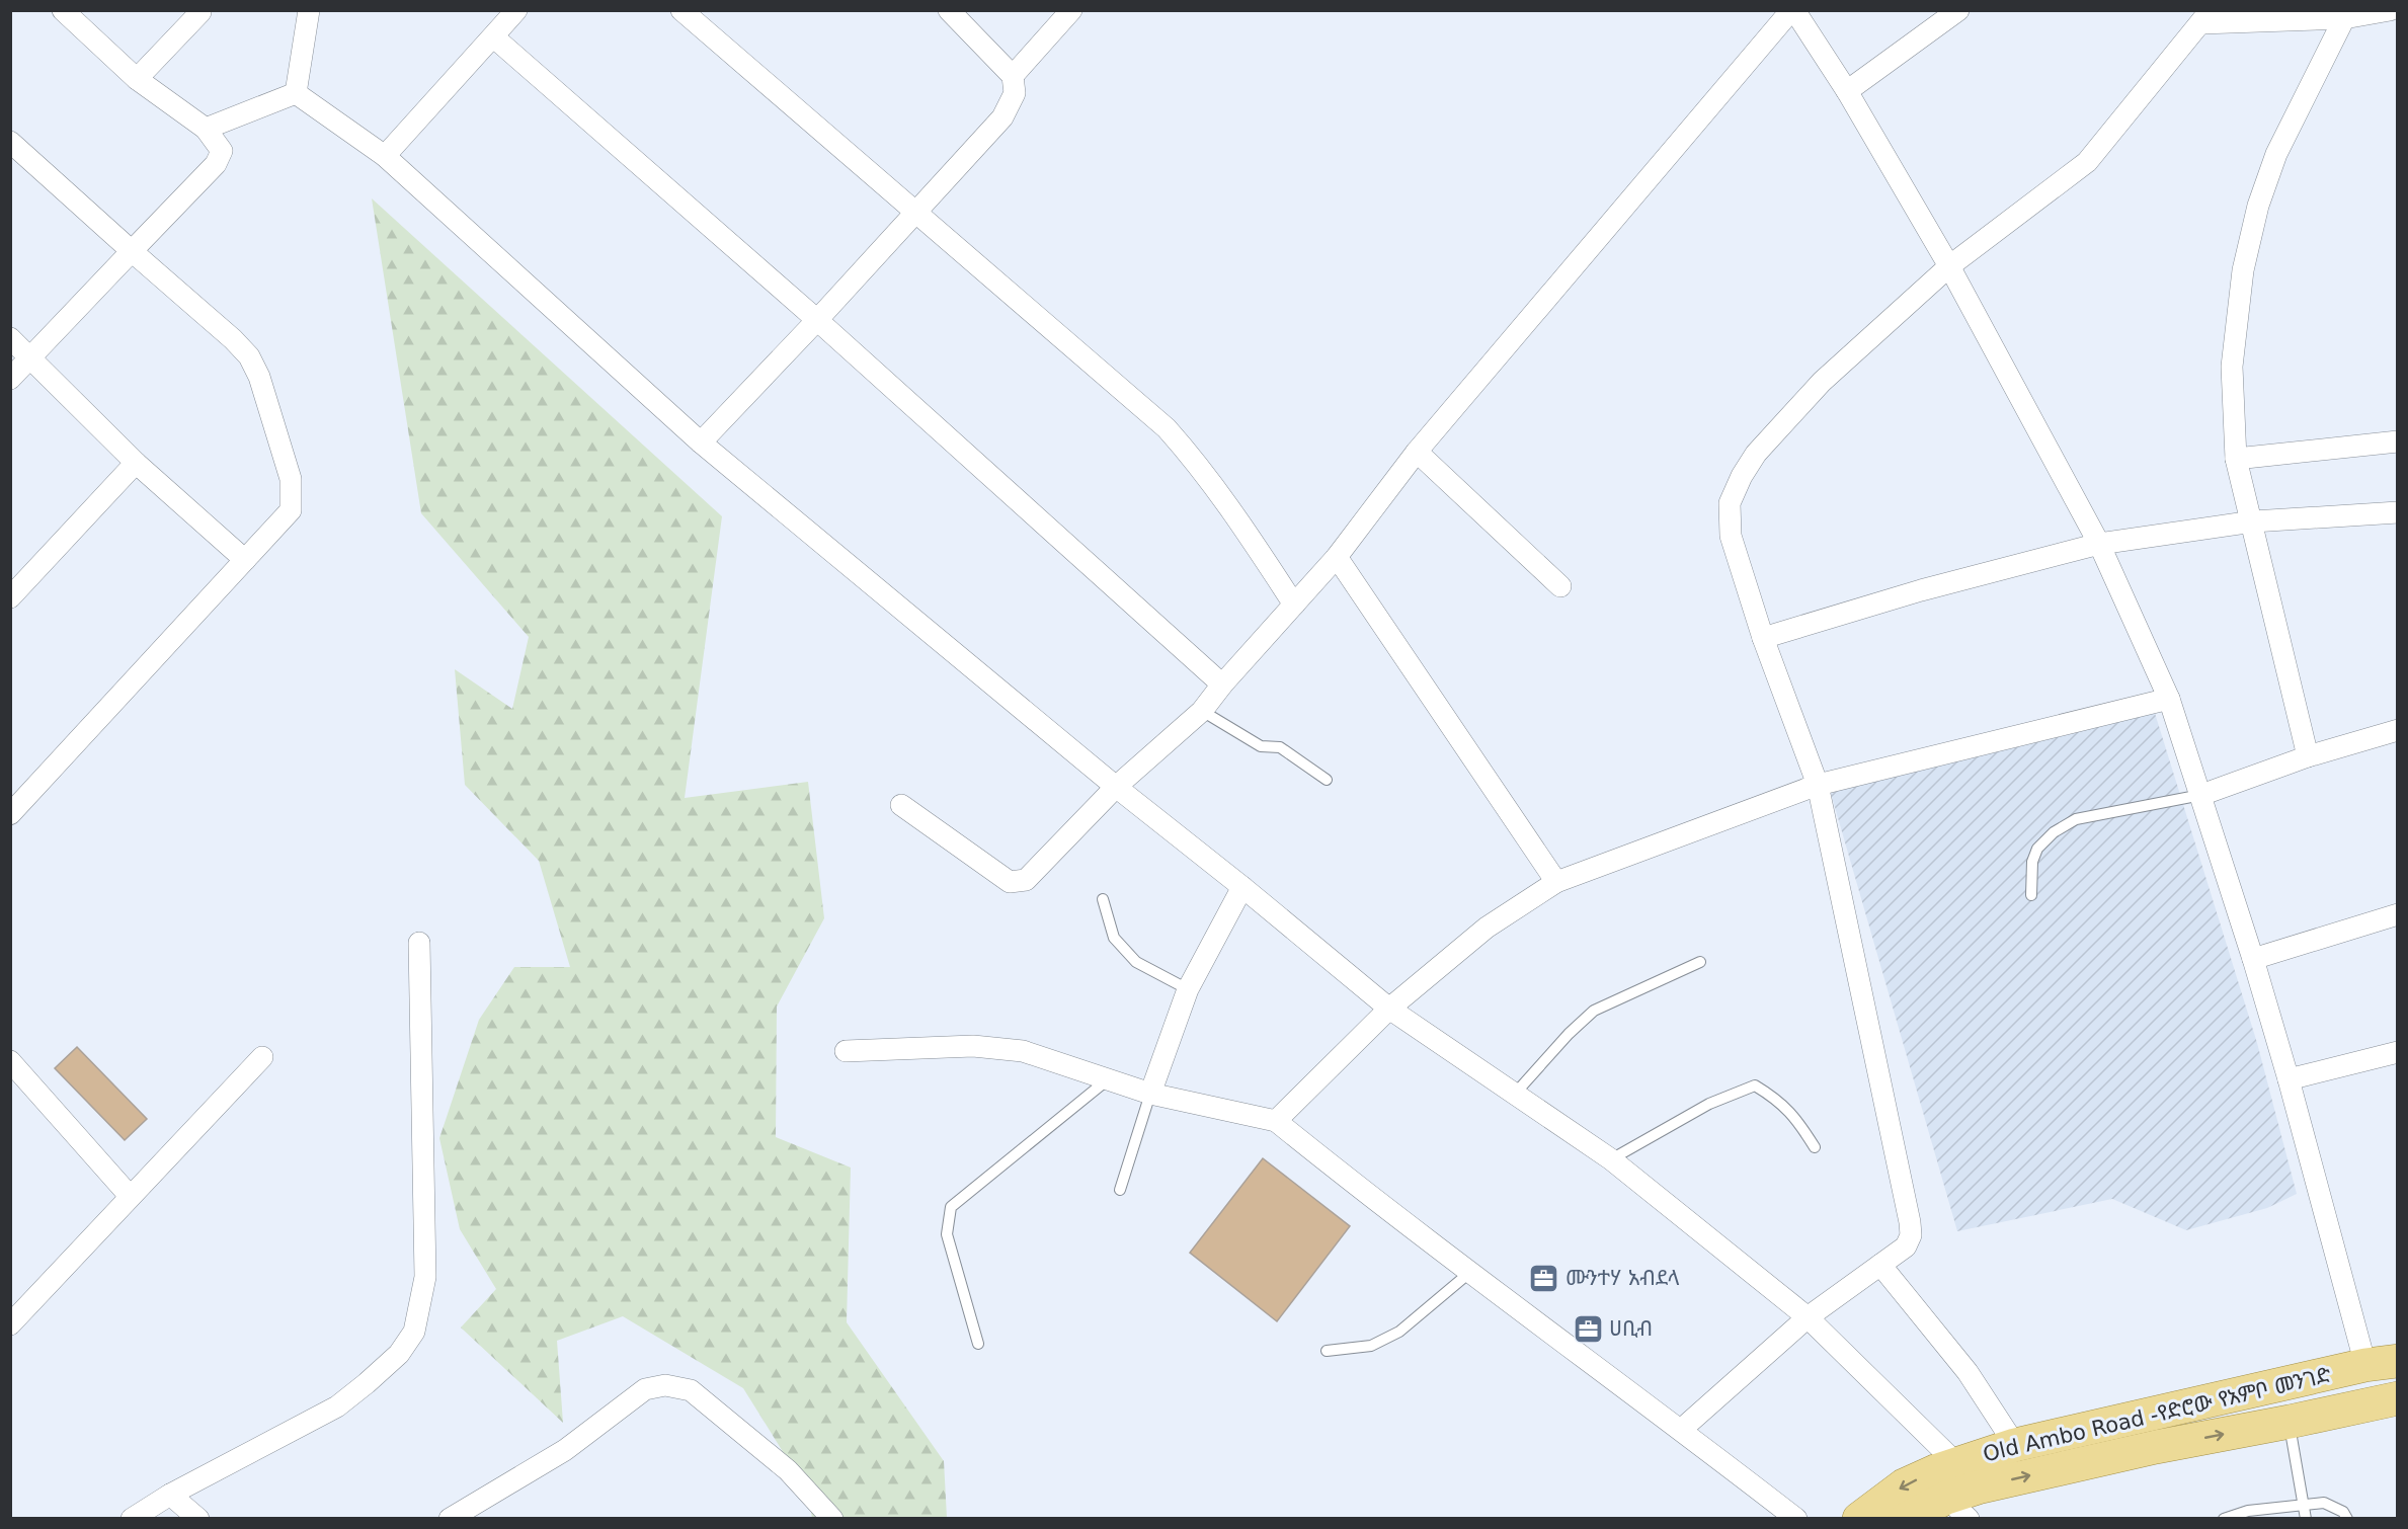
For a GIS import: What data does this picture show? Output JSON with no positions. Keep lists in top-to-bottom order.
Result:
{
  "streets": {
    "main road": ["Old Ambo Road -የድሮው የአምቦ መንገድ"]
  },
  "places": {
    "office": ["ሙንተሃ አብደላ", "ሀቢብ"]
  }
}
